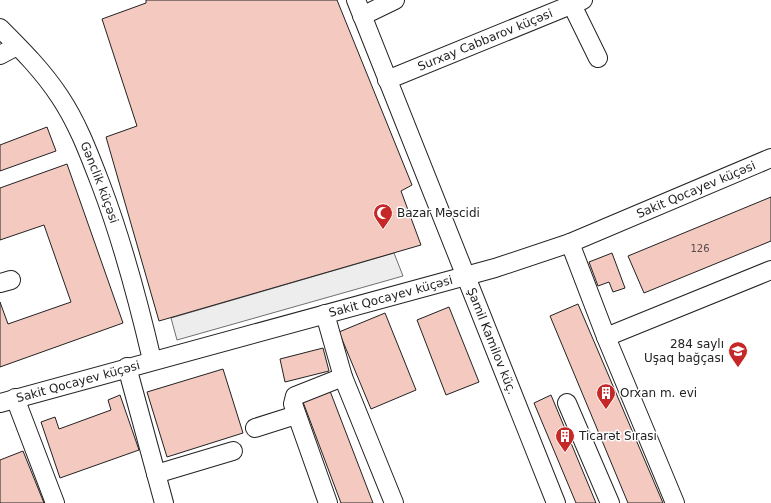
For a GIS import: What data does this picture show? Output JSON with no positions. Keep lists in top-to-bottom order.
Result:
{
  "streets": {
    "street": [
      "Surxay Cabbarov küçəsi",
      "Gənclik küçəsi",
      "Sakit Qocayev küçəsi",
      "Şamil Kamilov küç."
    ]
  },
  "crossings": [
    ["Surxay Cabbarov küçəsi", "Şamil Kamilov küç."],
    ["Gənclik küçəsi", "Sakit Qocayev küçəsi"],
    ["Sakit Qocayev küçəsi", "Şamil Kamilov küç."]
  ],
  "places": {
    "mosque": ["Bazar Məscidi"],
    "school or university": ["284 saylı Uşaq bağçası"],
    "building": ["Orxan m. evi", "Ticarət Sırası"]
  },
  "house_numbers": ["126"]
}
